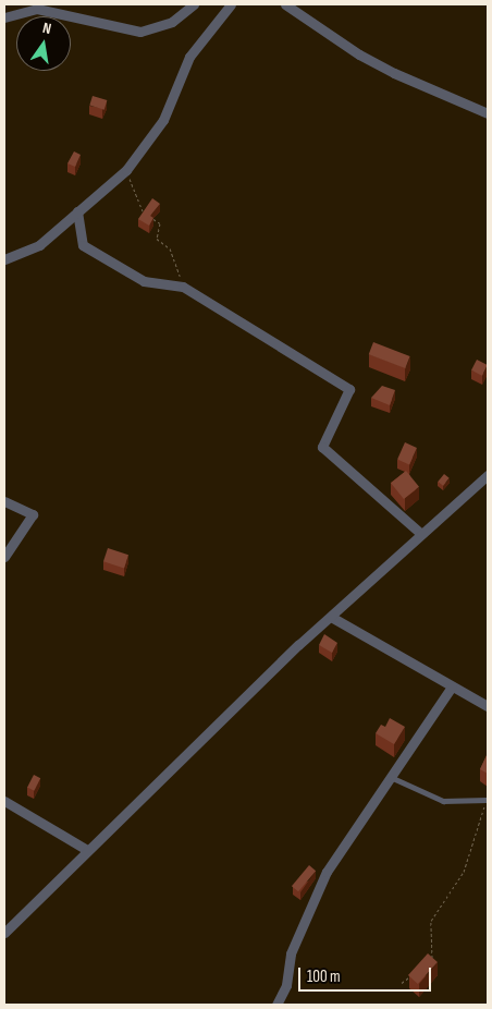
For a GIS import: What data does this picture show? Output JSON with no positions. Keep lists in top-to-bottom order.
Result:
{
  "scale_bar": "100 m",
  "north": "top"
}
